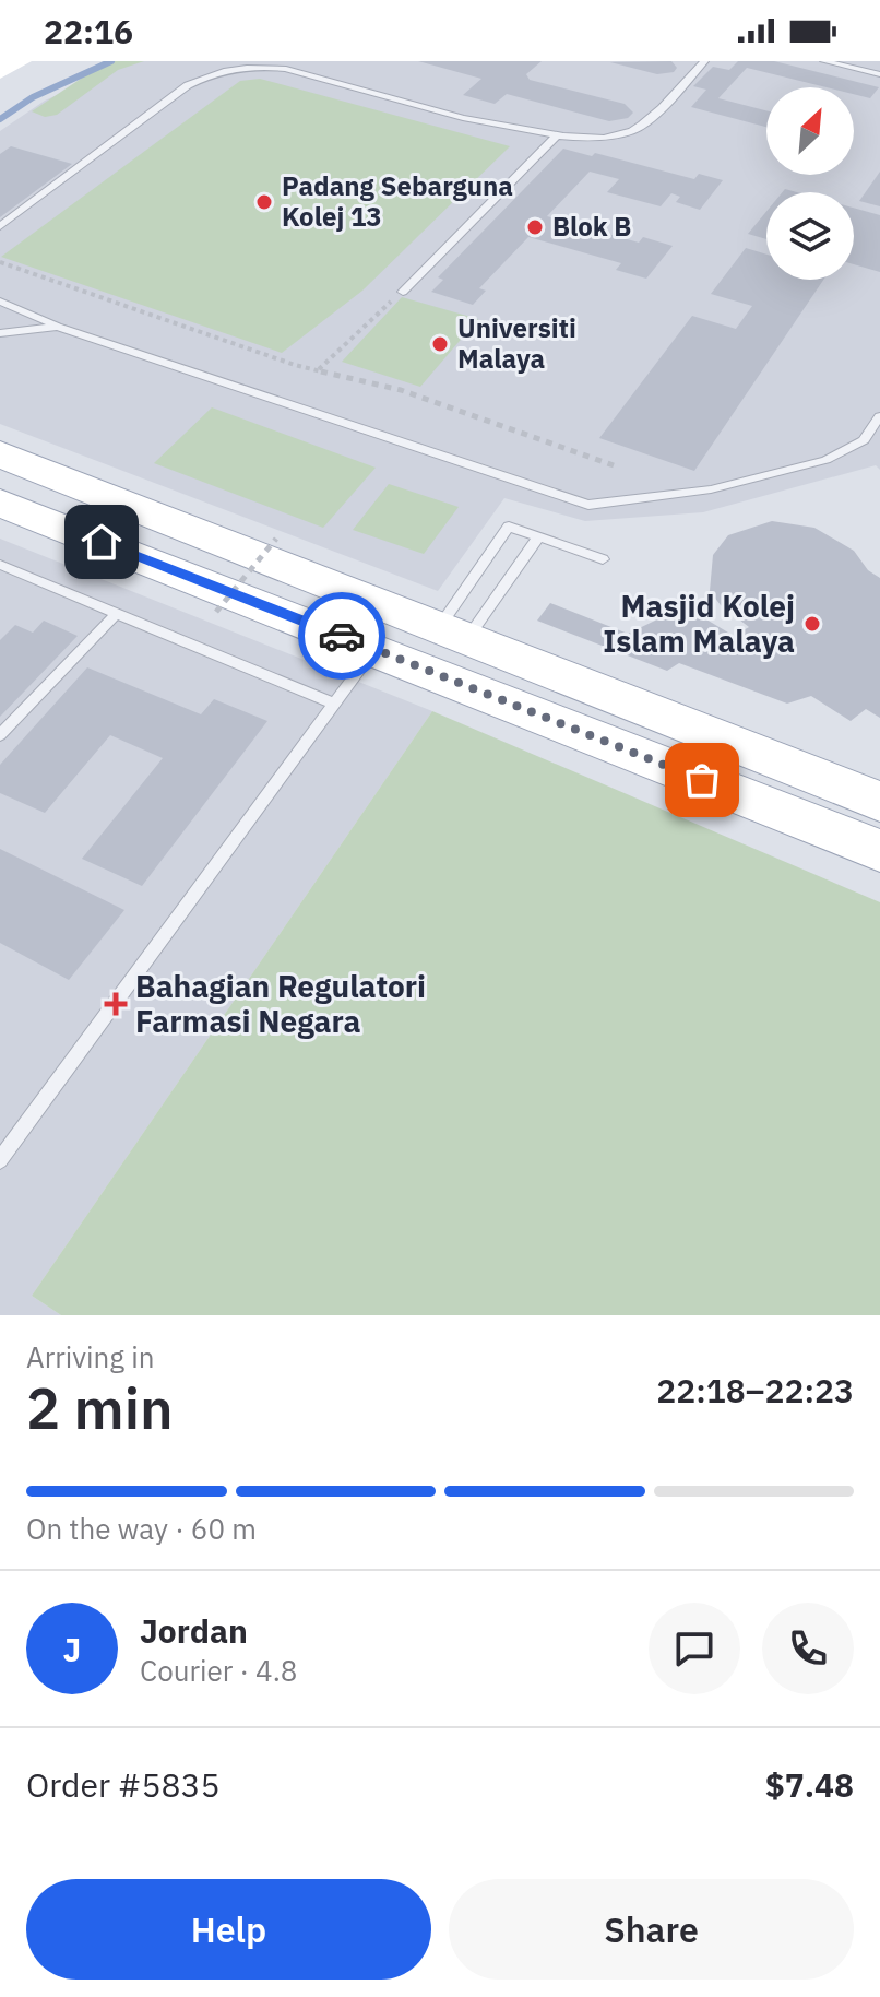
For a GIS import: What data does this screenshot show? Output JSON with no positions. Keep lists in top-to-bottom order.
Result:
{
  "places": {
    "other": [
      "Padang Sebarguna Kolej 13",
      "Blok B",
      "Universiti Malaya",
      "Masjid Kolej Islam Malaya"
    ],
    "health": ["Bahagian Regulatori Farmasi Negara"]
  },
  "north": "top right",
  "page": {
    "status": "22:16",
    "heading": ["2 min", "Arriving in", "22:18–22:23"],
    "panel": [
      "Jordan",
      "Courier · 4.8",
      "Order #5835",
      "$7.48"
    ],
    "bar": "On the way · 60 m",
    "round": "J",
    "buttons": ["Help", "Share"]
  }
}
